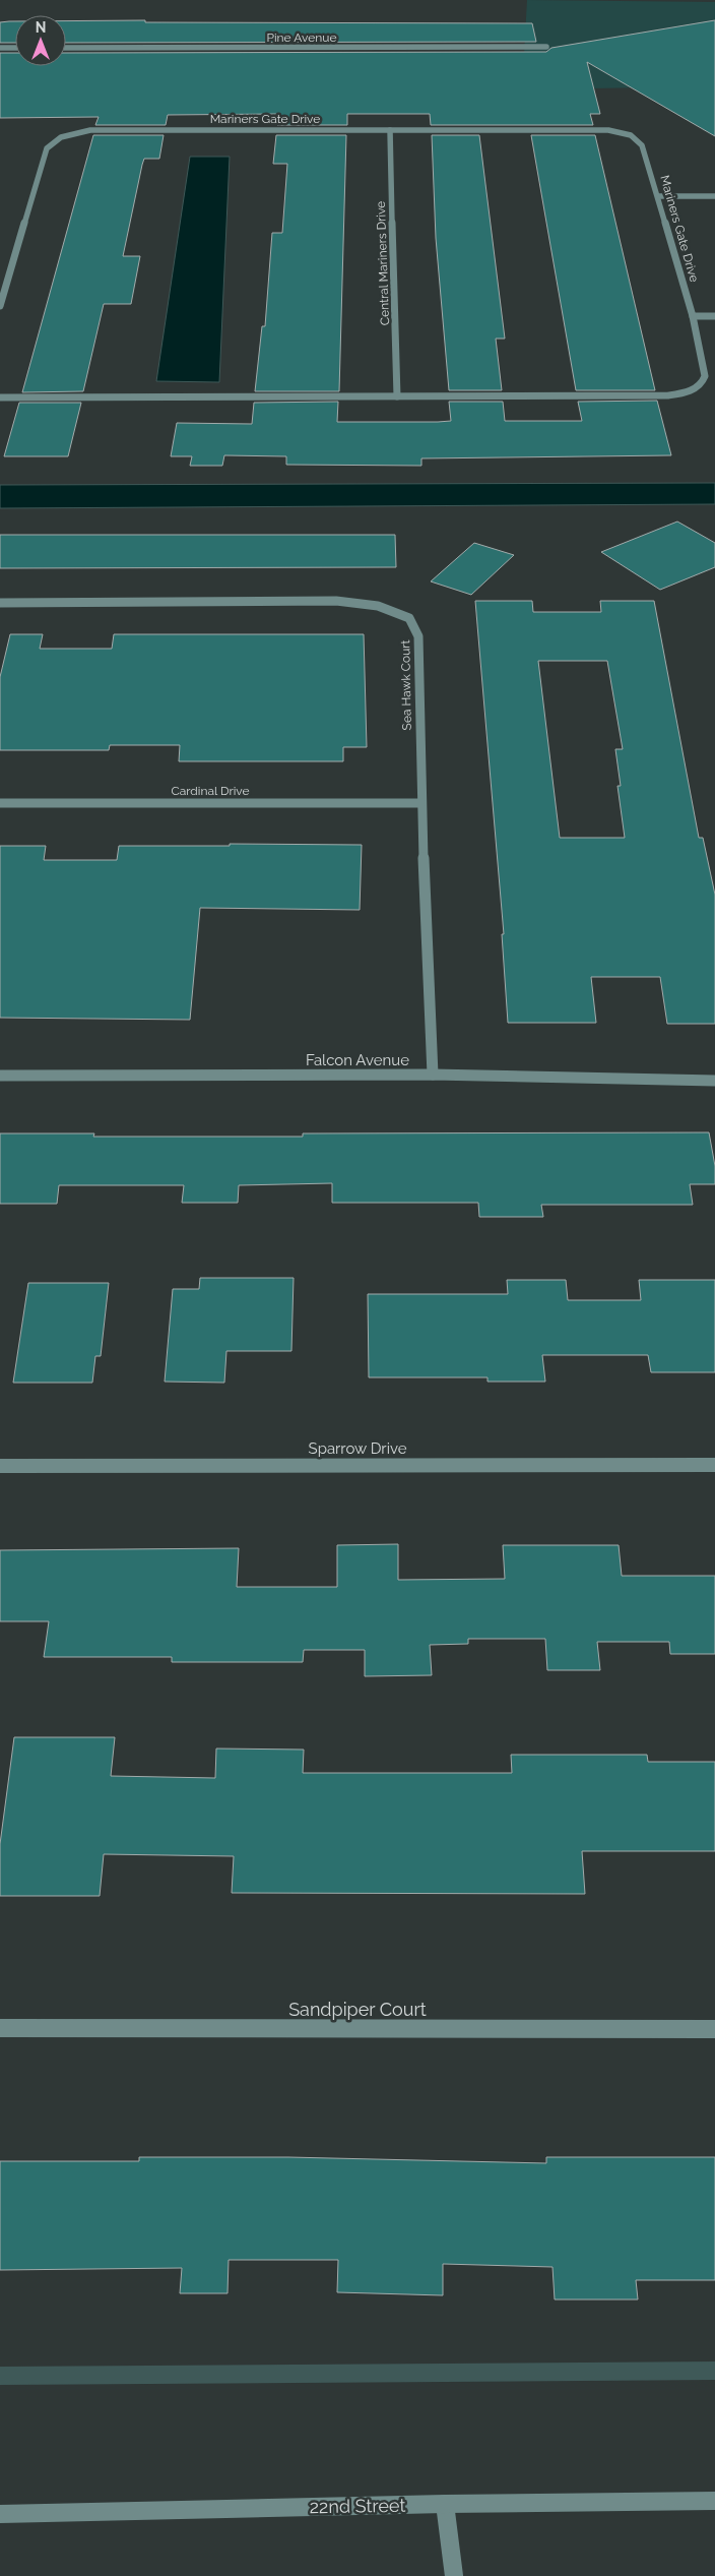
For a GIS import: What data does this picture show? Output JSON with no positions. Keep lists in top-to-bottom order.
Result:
{
  "streets": {
    "street": [
      "Pine Avenue",
      "Mariners Gate Drive",
      "Central Mariners Drive",
      "Sea Hawk Court",
      "Cardinal Drive",
      "Falcon Avenue",
      "Sparrow Drive",
      "Sandpiper Court",
      "22nd Street"
    ]
  },
  "crossings": [
    ["Mariners Gate Drive", "Central Mariners Drive"],
    ["Sea Hawk Court", "Cardinal Drive"],
    ["Sea Hawk Court", "Falcon Avenue"]
  ],
  "north": "top"
}
